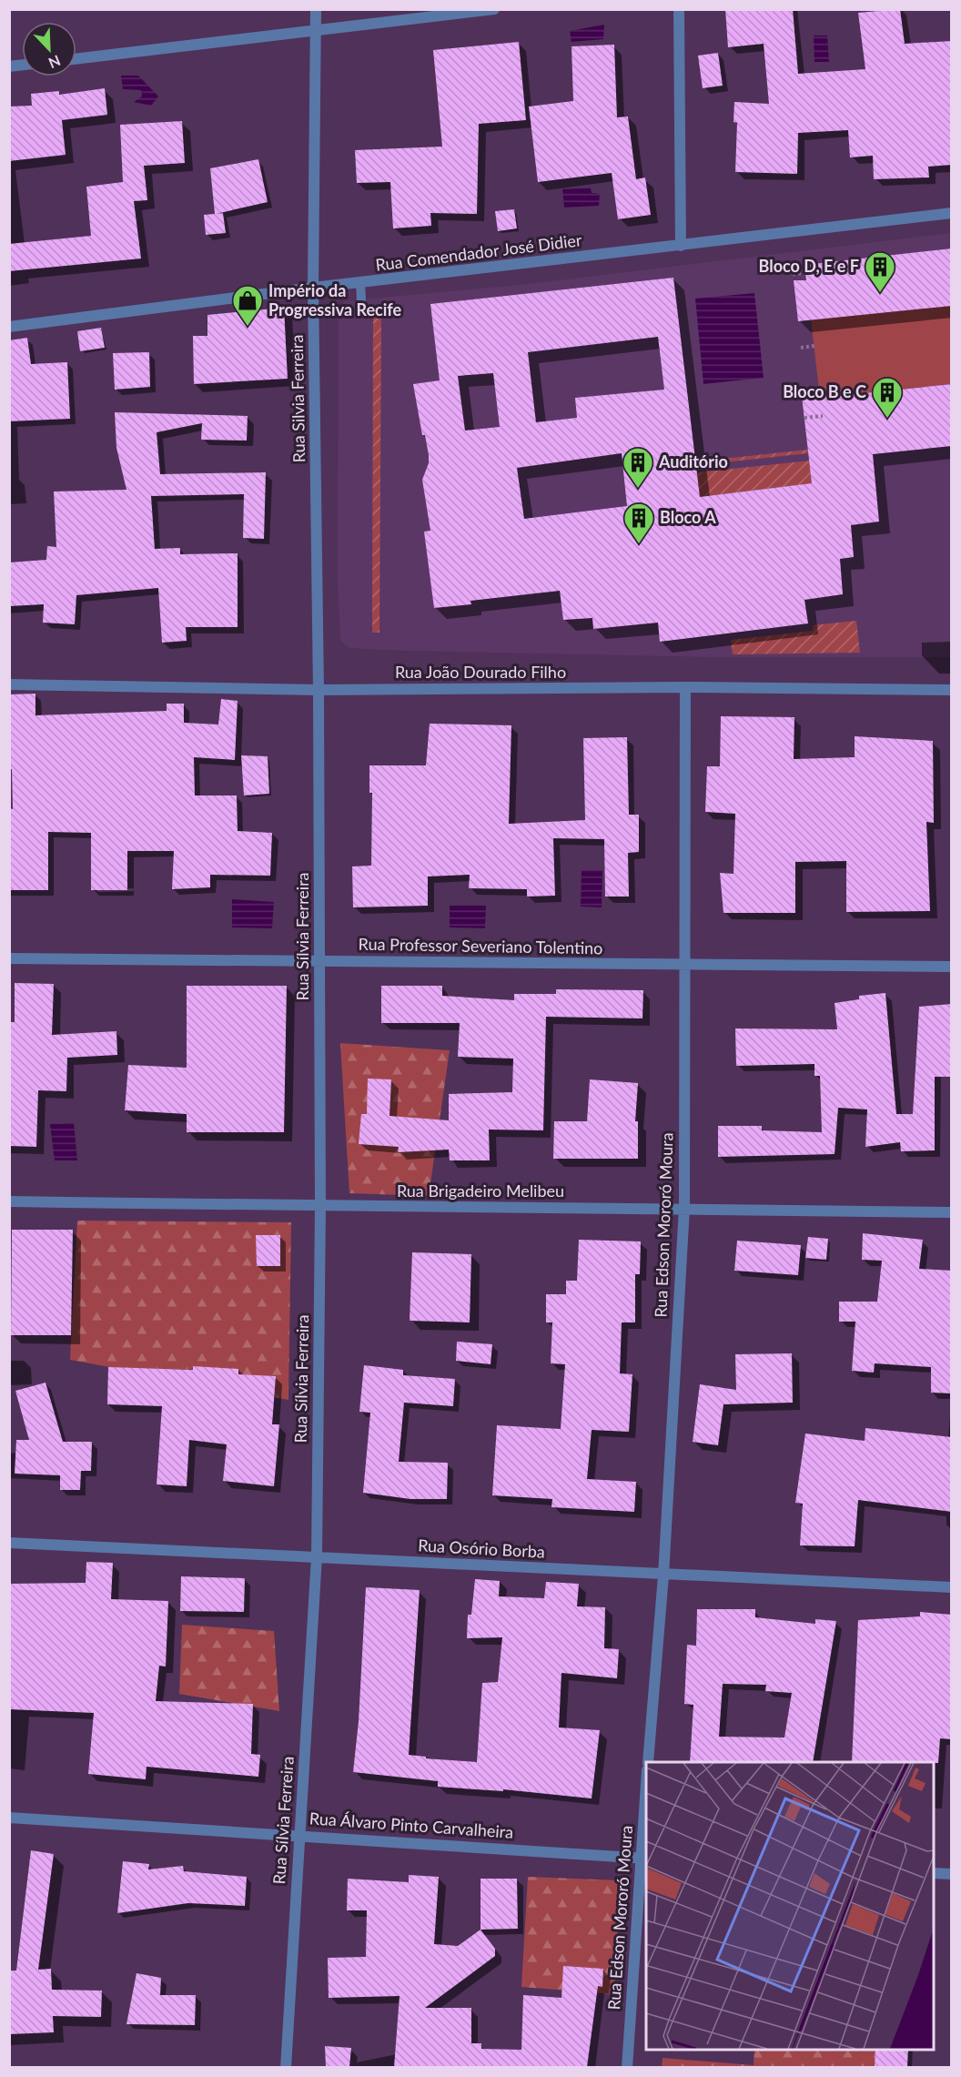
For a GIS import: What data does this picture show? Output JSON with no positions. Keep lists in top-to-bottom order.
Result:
{
  "streets": {
    "street": [
      "Rua Comendador José Didier",
      "Rua Silvia Ferreira",
      "Rua João Dourado Filho",
      "Rua Sílvia Ferreira",
      "Rua Professor Severiano Tolentino",
      "Rua Brigadeiro Melibeu",
      "Rua Edson Mororó Moura",
      "Rua Osório Borba",
      "Rua Álvaro Pinto Carvalheira"
    ]
  },
  "crossings": [
    ["Rua Comendador José Didier", "Rua Silvia Ferreira"],
    ["Rua Silvia Ferreira", "Rua João Dourado Filho"],
    ["Rua Silvia Ferreira", "Rua Sílvia Ferreira"],
    ["Rua João Dourado Filho", "Rua Sílvia Ferreira"],
    ["Rua João Dourado Filho", "Rua Edson Mororó Moura"],
    ["Rua Sílvia Ferreira", "Rua Professor Severiano Tolentino"],
    ["Rua Sílvia Ferreira", "Rua Brigadeiro Melibeu"],
    ["Rua Sílvia Ferreira", "Rua Osório Borba"],
    ["Rua Sílvia Ferreira", "Rua Álvaro Pinto Carvalheira"],
    ["Rua Professor Severiano Tolentino", "Rua Edson Mororó Moura"],
    ["Rua Brigadeiro Melibeu", "Rua Edson Mororó Moura"],
    ["Rua Edson Mororó Moura", "Rua Osório Borba"],
    ["Rua Edson Mororó Moura", "Rua Álvaro Pinto Carvalheira"]
  ],
  "places": {
    "building": [
      "Bloco D, E e F",
      "Bloco B e C",
      "Auditório",
      "Bloco A"
    ],
    "shop": ["Império da Progressiva Recife"]
  },
  "north": "bottom right"
}
